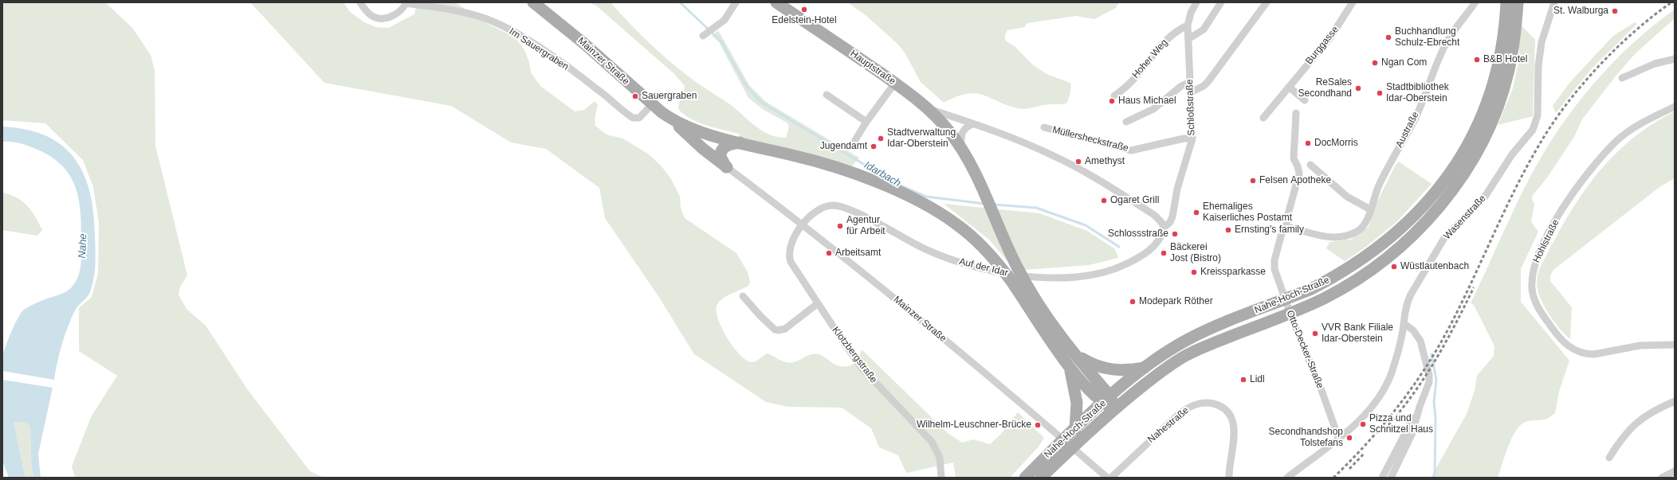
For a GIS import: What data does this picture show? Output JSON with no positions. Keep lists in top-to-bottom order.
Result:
{
  "streets": {
    "main road": ["Mainzer Straße", "Hauptstraße", "Nahe-Hoch-Straße"],
    "street": [
      "Burggasse",
      "Im Sauergraben",
      "Hoher Weg",
      "Schloßstraße",
      "Austraße",
      "Müllersheckstraße",
      "Wasenstraße",
      "Hohlstraße",
      "Auf der Idar",
      "Otto-Decker-Straße",
      "Klotzbergstraße",
      "Nahestraße"
    ]
  },
  "crossings": [
    ["Im Sauergraben", "Mainzer Straße"],
    ["Hoher Weg", "Schloßstraße"],
    ["Mainzer Straße", "Auf der Idar"],
    ["Mainzer Straße", "Klotzbergstraße"],
    ["Hauptstraße", "Schloßstraße"],
    ["Hauptstraße", "Auf der Idar"],
    ["Schloßstraße", "Müllersheckstraße"],
    ["Schloßstraße", "Auf der Idar"],
    ["Austraße", "Otto-Decker-Straße"],
    ["Wasenstraße", "Otto-Decker-Straße"],
    ["Auf der Idar", "Klotzbergstraße"],
    ["Nahe-Hoch-Straße", "Otto-Decker-Straße"]
  ],
  "water": ["Idarbach", "Nahe"],
  "places": [
    "Edelstein-Hotel",
    "St. Walburga",
    "Buchhandlung Schulz-Ebrecht",
    "B&B Hotel",
    "Ngan Com",
    "ReSales Secondhand",
    "Stadtbibliothek Idar-Oberstein",
    "Sauergraben",
    "Haus Michael",
    "Stadtverwaltung Idar-Oberstein",
    "DocMorris",
    "Jugendamt",
    "Amethyst",
    "Felsen Apotheke",
    "Ogaret Grill",
    "Ehemaliges Kaiserliches Postamt",
    "Agentur für Arbeit",
    "Ernsting's family",
    "Schlossstraße",
    "Arbeitsamt",
    "Bäckerei Jost (Bistro)",
    "Wüstlautenbach",
    "Kreissparkasse",
    "Modepark Röther",
    "VVR Bank Filiale Idar-Oberstein",
    "Lidl",
    "Pizza und Schnitzel Haus",
    "Wilhelm-Leuschner-Brücke",
    "Secondhandshop Tolstefans"
  ]
}
